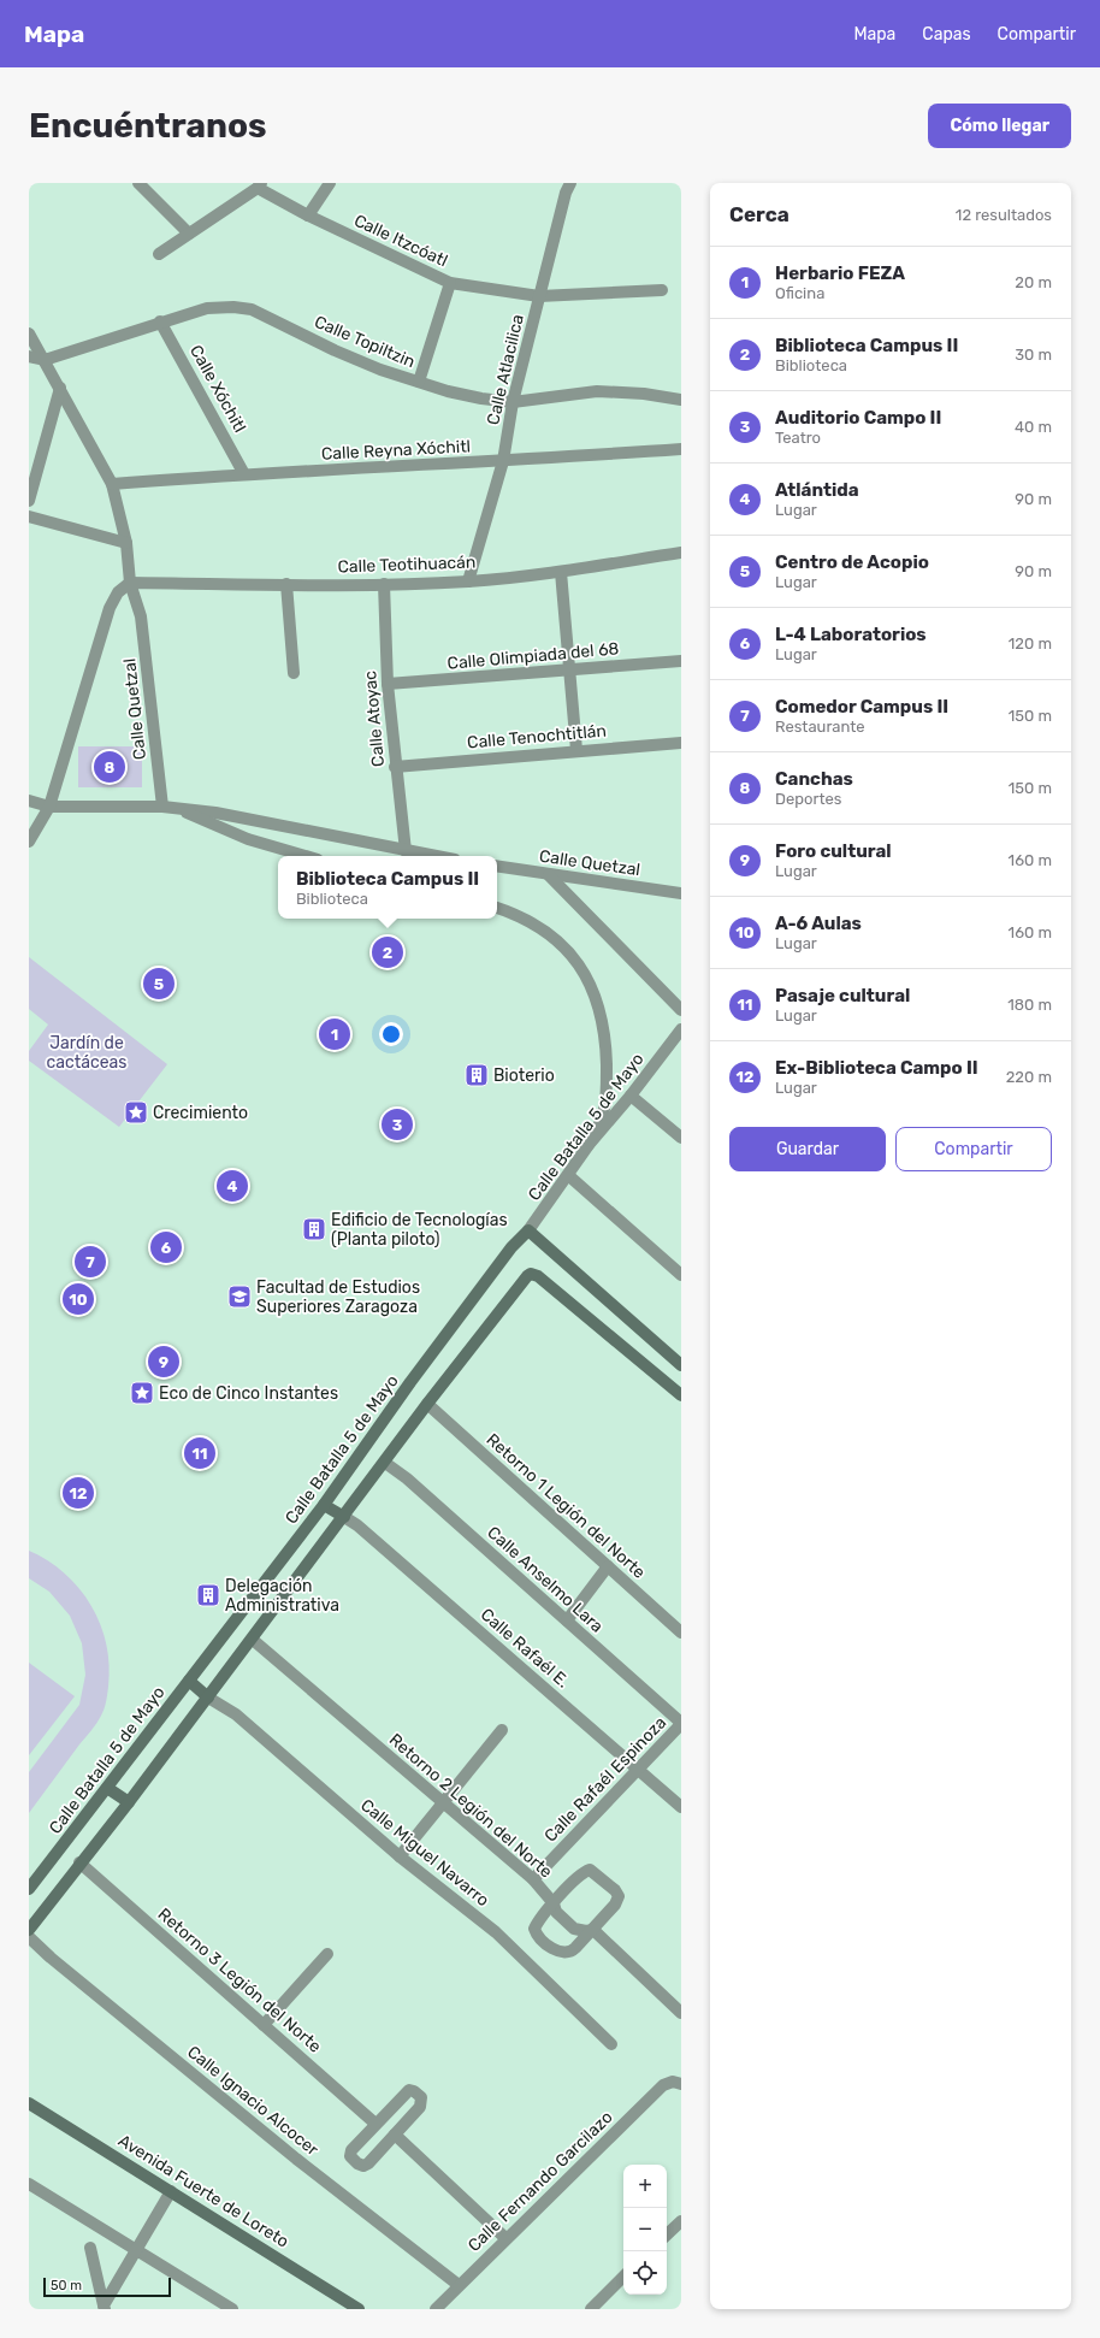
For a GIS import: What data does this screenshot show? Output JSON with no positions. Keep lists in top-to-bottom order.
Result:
{
  "streets": {
    "street": [
      "Calle Itzcóatl",
      "Calle Topiltzin",
      "Calle Atlacilica",
      "Calle Xóchitl",
      "Calle Reyna Xóchitl",
      "Calle Teotihuacán",
      "Calle Olimpiada del 68",
      "Calle Quetzal",
      "Calle Atoyac",
      "Calle Tenochtitlán",
      "Calle Batalla 5 de Mayo",
      "Retorno 1 Legión del Norte",
      "Calle Anselmo Lara",
      "Calle Rafaél E.",
      "Calle Rafaél Espinoza",
      "Retorno 2 Legión del Norte",
      "Calle Miguel Navarro",
      "Retorno 3 Legión del Norte",
      "Calle Ignacio Alcocer",
      "Calle Fernando Garcilazo",
      "Avenida Fuerte de Loreto"
    ]
  },
  "crossings": [
    ["Calle Itzcóatl", "Calle Atlacilica"],
    ["Calle Topiltzin", "Calle Atlacilica"],
    ["Calle Topiltzin", "Calle Xóchitl"],
    ["Calle Topiltzin", "Calle Quetzal"],
    ["Calle Atlacilica", "Calle Reyna Xóchitl"],
    ["Calle Atlacilica", "Calle Teotihuacán"],
    ["Calle Xóchitl", "Calle Reyna Xóchitl"],
    ["Calle Reyna Xóchitl", "Calle Quetzal"],
    ["Calle Teotihuacán", "Calle Quetzal"],
    ["Calle Teotihuacán", "Calle Atoyac"],
    ["Calle Olimpiada del 68", "Calle Atoyac"],
    ["Calle Atoyac", "Calle Tenochtitlán"],
    ["Calle Anselmo Lara", "Calle Rafaél Espinoza"],
    ["Calle Rafaél E.", "Calle Rafaél Espinoza"],
    ["Calle Rafaél Espinoza", "Retorno 2 Legión del Norte"],
    ["Calle Ignacio Alcocer", "Calle Fernando Garcilazo"]
  ],
  "parks": ["Jardín de cactáceas"],
  "places": {
    "building": ["Bioterio", "Edificio de Tecnologías (Planta piloto)", "Delegación Administrativa"],
    "place": ["Crecimiento", "Eco de Cinco Instantes"],
    "school or university": ["Facultad de Estudios Superiores Zaragoza"]
  },
  "scale_bar": "50 m",
  "page": {
    "header": "Mapa",
    "nav": ["Mapa", "Capas", "Compartir"],
    "buttons": [
      "Cómo llegar",
      ["Guardar", "Compartir"]
    ],
    "title": "Encuéntranos",
    "heading": ["Cerca", "12 resultados"],
    "list": [
      {
        "mark": "1",
        "name": "Herbario FEZA",
        "note": "Oficina",
        "value": "20 m"
      },
      {
        "mark": "2",
        "name": "Biblioteca Campus II",
        "note": "Biblioteca",
        "value": "30 m"
      },
      {
        "mark": "3",
        "name": "Auditorio Campo II",
        "note": "Teatro",
        "value": "40 m"
      },
      {
        "mark": "4",
        "name": "Atlántida",
        "note": "Lugar",
        "value": "90 m"
      },
      {
        "mark": "5",
        "name": "Centro de Acopio",
        "note": "Lugar",
        "value": "90 m"
      },
      {
        "mark": "6",
        "name": "L-4 Laboratorios",
        "note": "Lugar",
        "value": "120 m"
      },
      {
        "mark": "7",
        "name": "Comedor Campus II",
        "note": "Restaurante",
        "value": "150 m"
      },
      {
        "mark": "8",
        "name": "Canchas",
        "note": "Deportes",
        "value": "150 m"
      },
      {
        "mark": "9",
        "name": "Foro cultural",
        "note": "Lugar",
        "value": "160 m"
      },
      {
        "mark": "10",
        "name": "A-6 Aulas",
        "note": "Lugar",
        "value": "160 m"
      },
      {
        "mark": "11",
        "name": "Pasaje cultural",
        "note": "Lugar",
        "value": "180 m"
      },
      {
        "mark": "12",
        "name": "Ex-Biblioteca Campo II",
        "note": "Lugar",
        "value": "220 m"
      }
    ],
    "pins": [
      "8",
      "2",
      "5",
      "1",
      "3",
      "4",
      "6",
      "7",
      "10",
      "9",
      "11",
      "12"
    ],
    "popup": ["Biblioteca Campus II", "Biblioteca"],
    "map_buttons": ["+", "−"],
    "scale": "50 m"
  }
}
